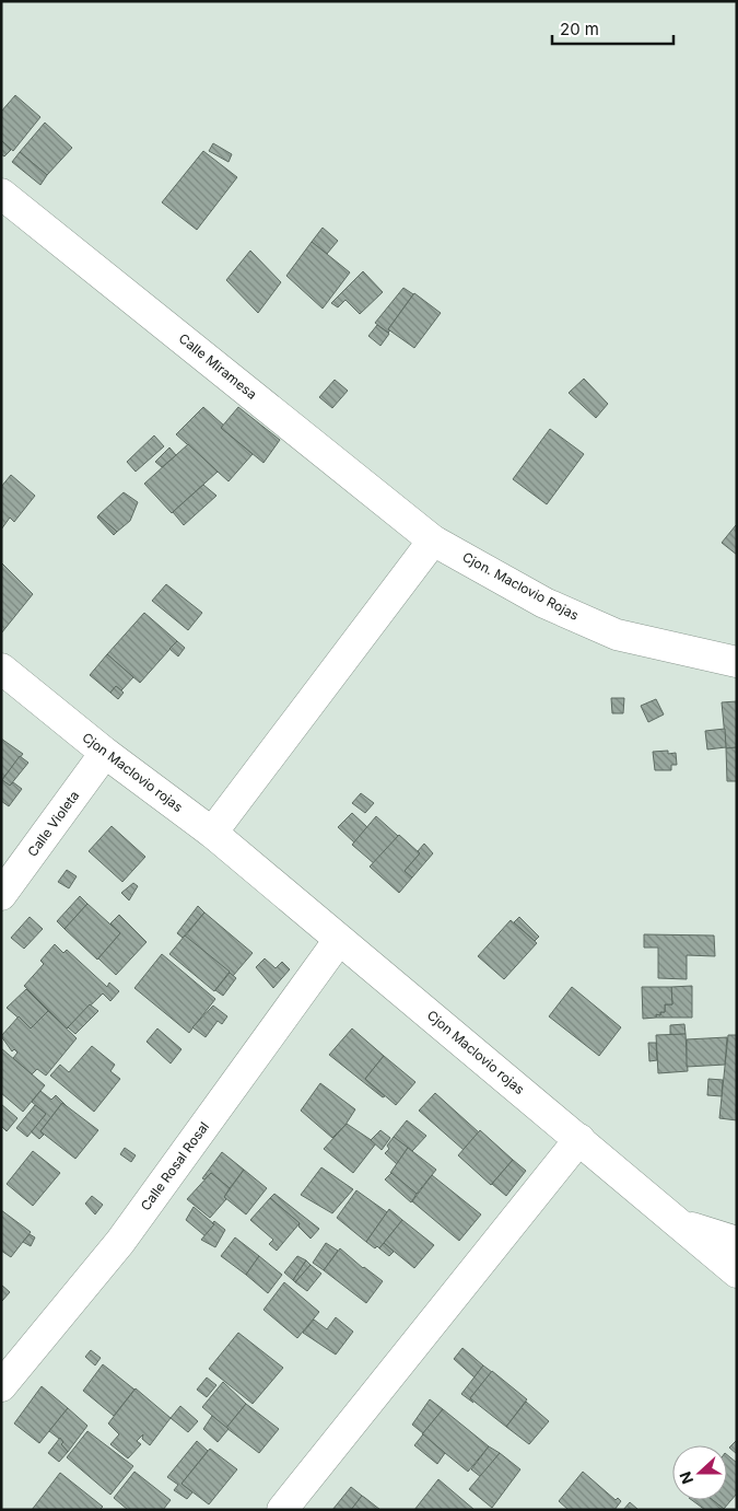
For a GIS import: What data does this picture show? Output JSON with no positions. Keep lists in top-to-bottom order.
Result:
{
  "streets": {
    "street": [
      "Calle Miramesa",
      "Cjon. Maclovio Rojas",
      "Cjon Maclovio rojas",
      "Calle Violeta",
      "Calle Rosal Rosal"
    ]
  },
  "crossings": [
    ["Calle Miramesa", "Cjon. Maclovio Rojas"],
    ["Cjon Maclovio rojas", "Calle Violeta"],
    ["Cjon Maclovio rojas", "Calle Rosal Rosal"]
  ],
  "scale_bar": "20 m",
  "north": "left"
}
